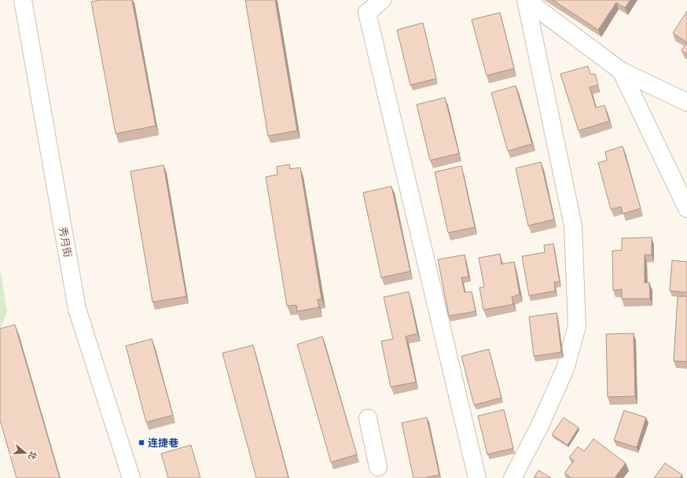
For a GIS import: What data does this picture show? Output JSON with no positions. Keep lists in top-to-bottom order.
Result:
{
  "streets": {
    "street": ["秀月街"]
  },
  "places": {
    "transit": ["连捷巷"]
  },
  "north": "right"
}
